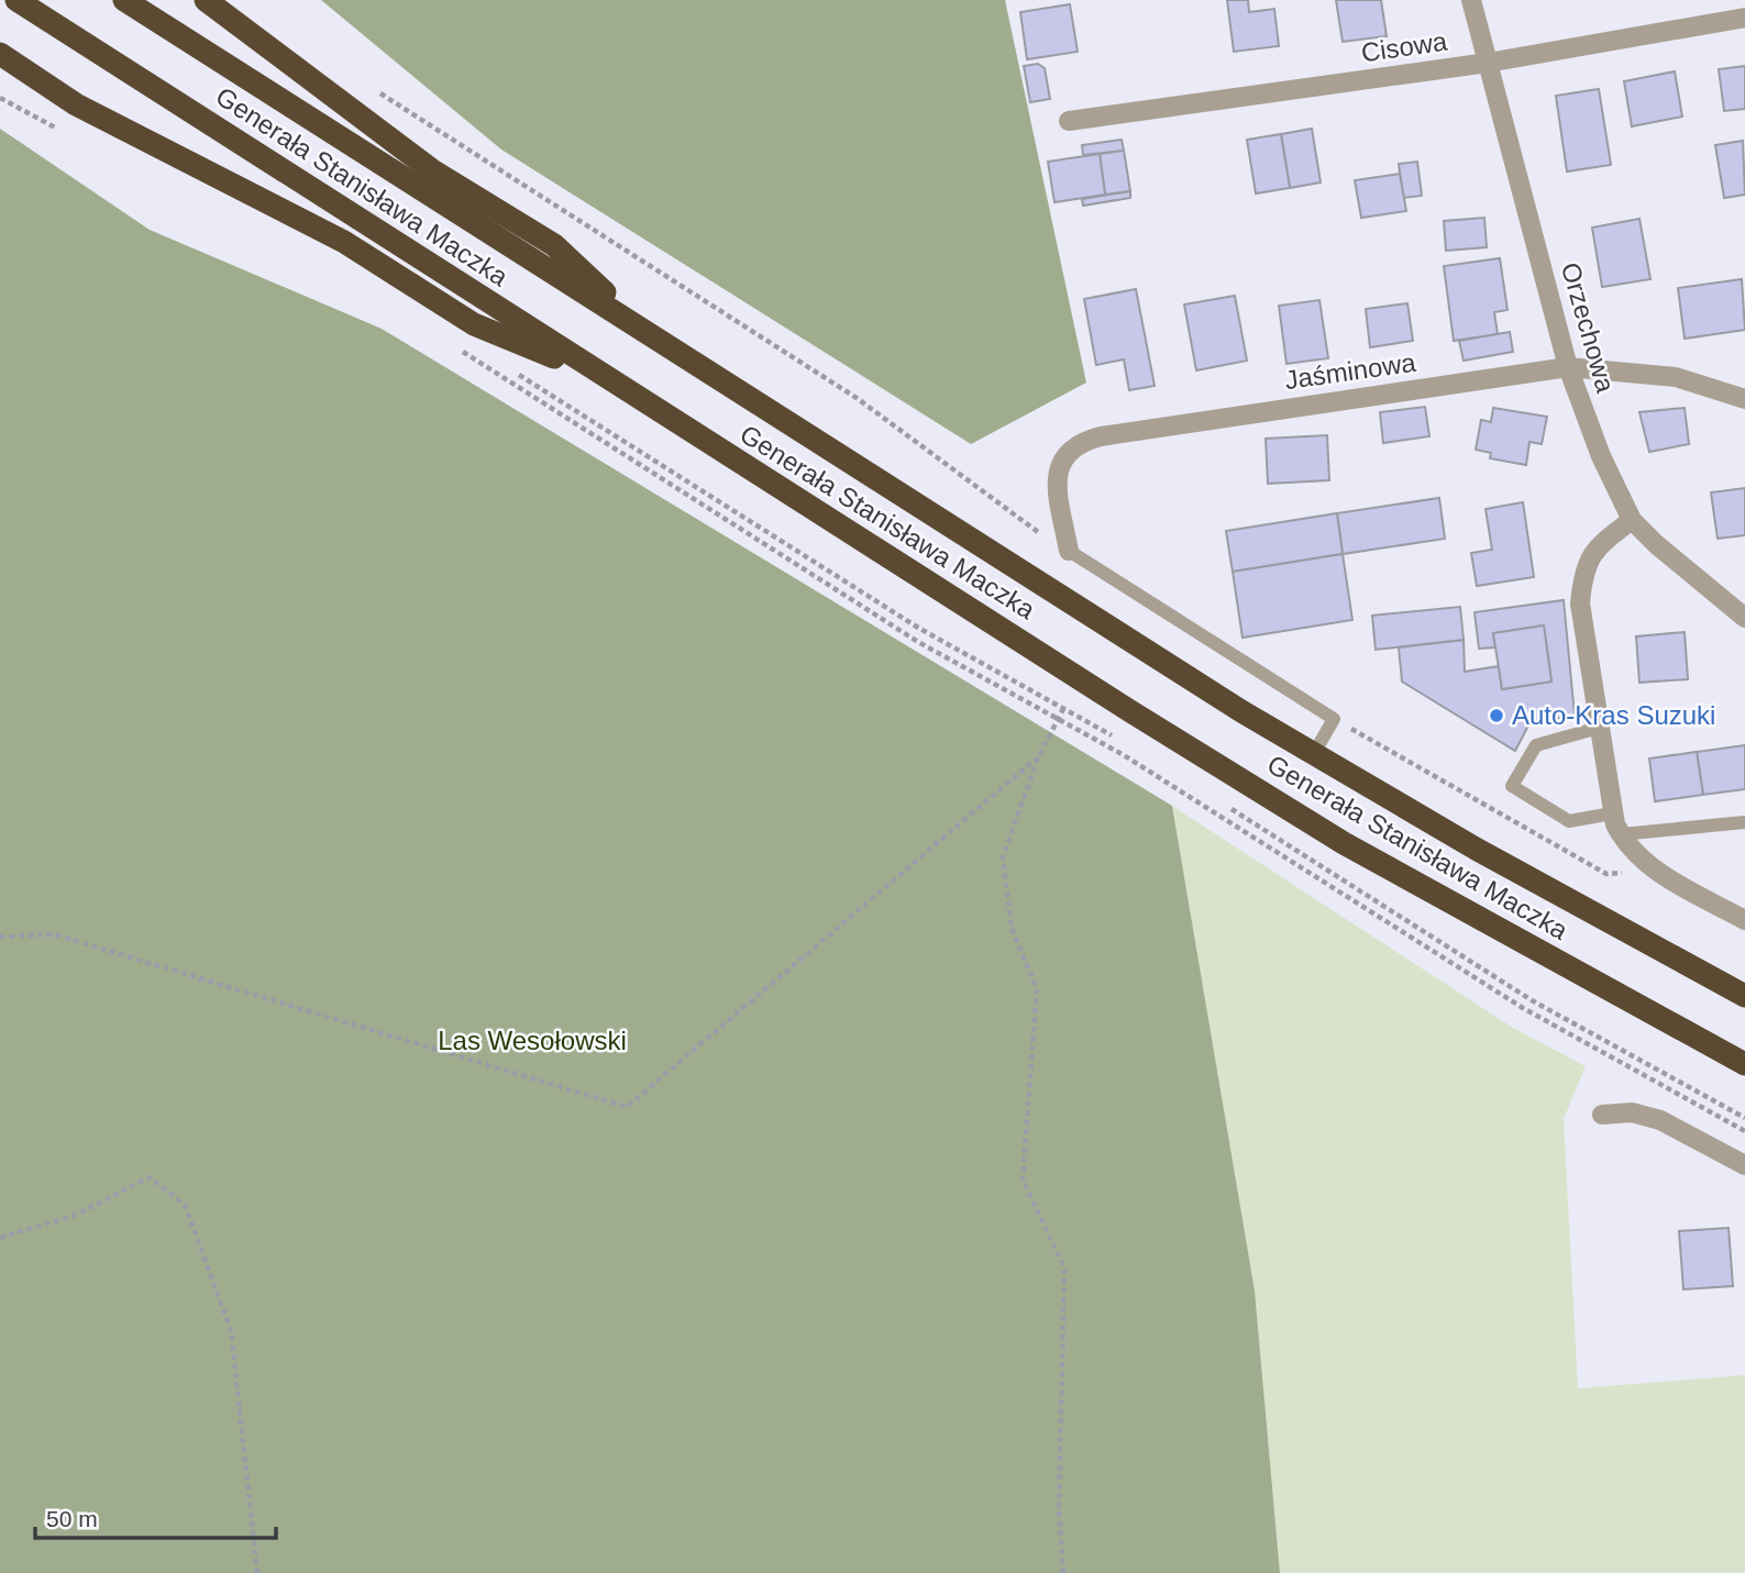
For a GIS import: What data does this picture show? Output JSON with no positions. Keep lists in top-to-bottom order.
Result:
{
  "streets": {
    "highway": ["Generała Stanisława Maczka"],
    "street": ["Cisowa", "Orzechowa", "Jaśminowa"]
  },
  "crossings": [
    ["Cisowa", "Orzechowa"],
    ["Orzechowa", "Jaśminowa"]
  ],
  "parks": ["Las Wesołowski"],
  "places": ["Auto-Kras Suzuki"],
  "scale_bar": "50 m"
}
